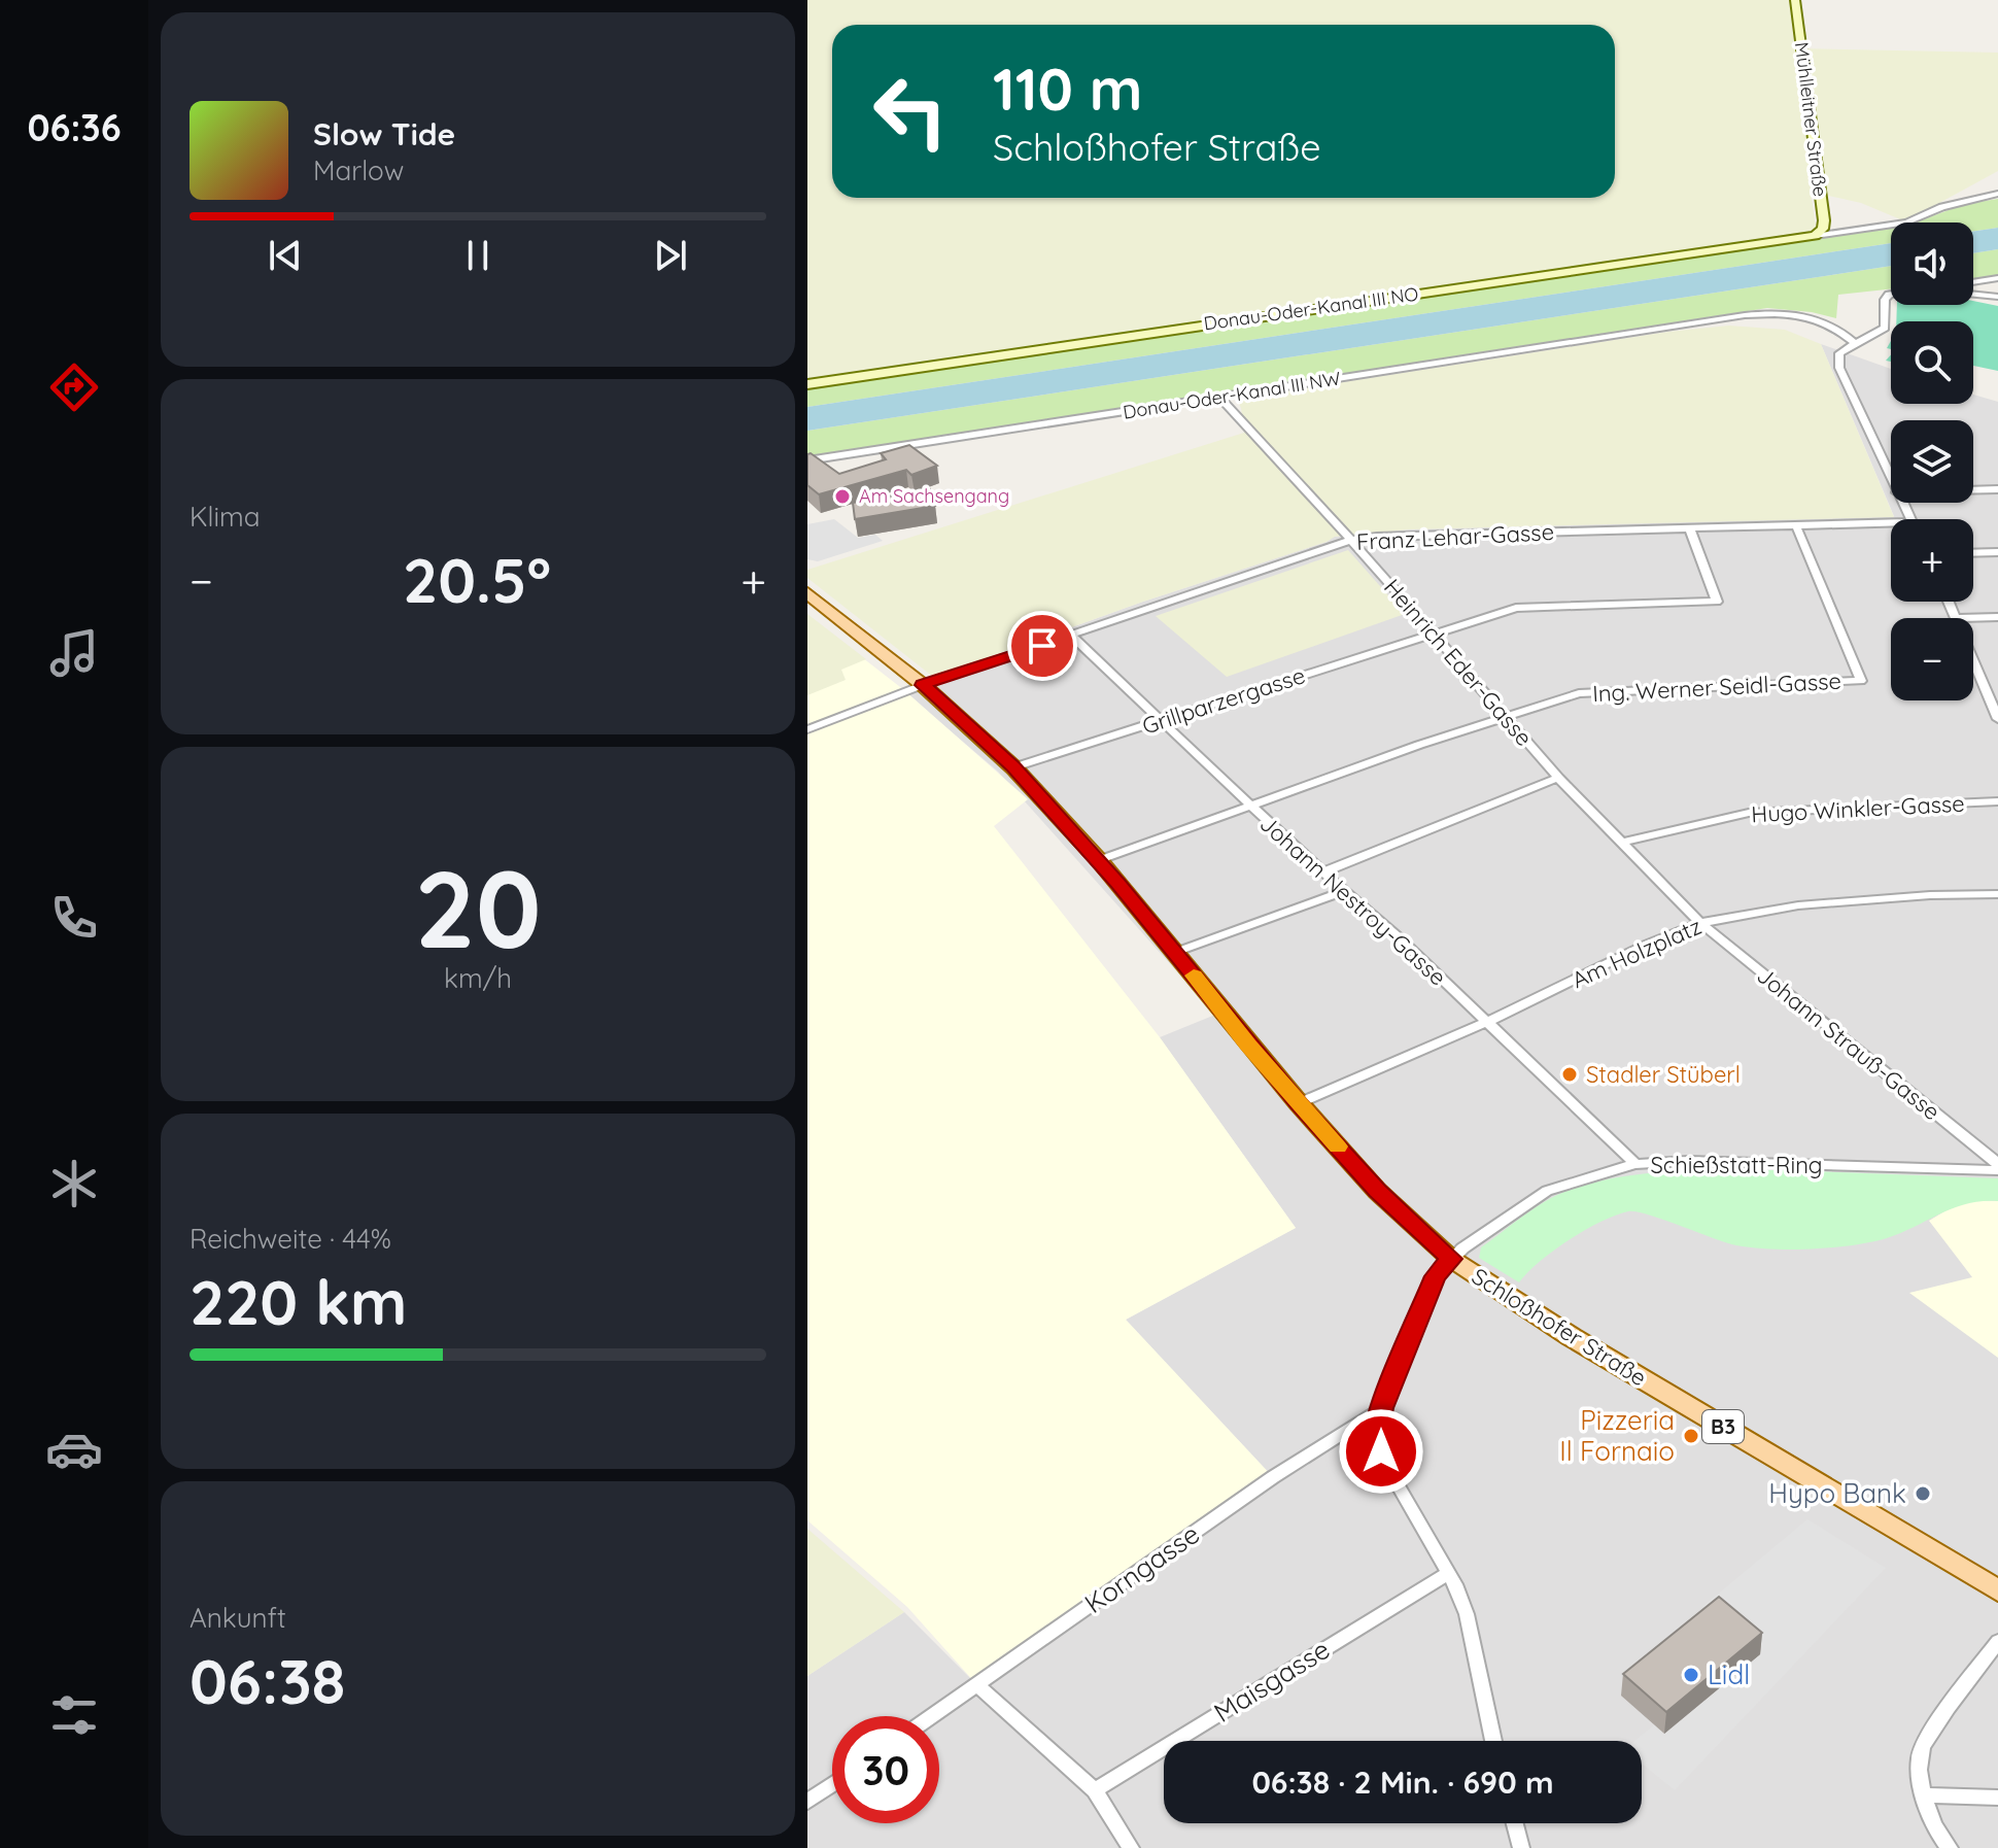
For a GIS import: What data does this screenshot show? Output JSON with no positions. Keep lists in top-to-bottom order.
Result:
{
  "streets": {
    "main road": ["Schloßhofer Straße", "B3"],
    "street": [
      "Mühlleitner Straße",
      "Donau-Oder-Kanal III NO",
      "Donau-Oder-Kanal III NW",
      "Franz Lehar-Gasse",
      "Heinrich Eder-Gasse",
      "Ing. Werner Seidl-Gasse",
      "Grillparzergasse",
      "Hugo Winkler-Gasse",
      "Johann Nestroy-Gasse",
      "Am Holzplatz",
      "Johann Strauß-Gasse",
      "Schießstatt-Ring",
      "Korngasse",
      "Maisgasse"
    ]
  },
  "crossings": [
    ["Mühlleitner Straße", "Donau-Oder-Kanal III NO"],
    ["Donau-Oder-Kanal III NW", "Heinrich Eder-Gasse"],
    ["Franz Lehar-Gasse", "Heinrich Eder-Gasse"],
    ["Franz Lehar-Gasse", "Ing. Werner Seidl-Gasse"],
    ["Franz Lehar-Gasse", "Grillparzergasse"],
    ["Franz Lehar-Gasse", "Johann Nestroy-Gasse"],
    ["Franz Lehar-Gasse", "Schloßhofer Straße"],
    ["Heinrich Eder-Gasse", "Ing. Werner Seidl-Gasse"],
    ["Heinrich Eder-Gasse", "Grillparzergasse"],
    ["Heinrich Eder-Gasse", "Hugo Winkler-Gasse"],
    ["Heinrich Eder-Gasse", "Am Holzplatz"],
    ["Heinrich Eder-Gasse", "Johann Strauß-Gasse"],
    ["Grillparzergasse", "Johann Nestroy-Gasse"],
    ["Grillparzergasse", "Schloßhofer Straße"],
    ["Johann Nestroy-Gasse", "Am Holzplatz"],
    ["Johann Nestroy-Gasse", "Schießstatt-Ring"],
    ["Am Holzplatz", "Johann Strauß-Gasse"],
    ["Am Holzplatz", "Schloßhofer Straße"],
    ["Schießstatt-Ring", "Schloßhofer Straße"]
  ],
  "places": [
    "Am Sachsengang",
    "Stadler Stüberl",
    "Pizzeria Il Fornaio",
    "Hypo Bank",
    "Lidl"
  ],
  "page": {
    "tabs": "06:36",
    "turn": ["110 m", "Schloßhofer Straße"],
    "song": ["Slow Tide", "Marlow"],
    "map_buttons": ["+", "−"],
    "tile": [
      "Klima",
      ["20", "km/h"],
      ["Reichweite · 44%", "220 km"],
      ["Ankunft", "06:38"]
    ],
    "heat": ["−", "20.5°", "+"],
    "limit": "30",
    "trip": "06:38 · 2 Min. · 690 m"
  }
}
